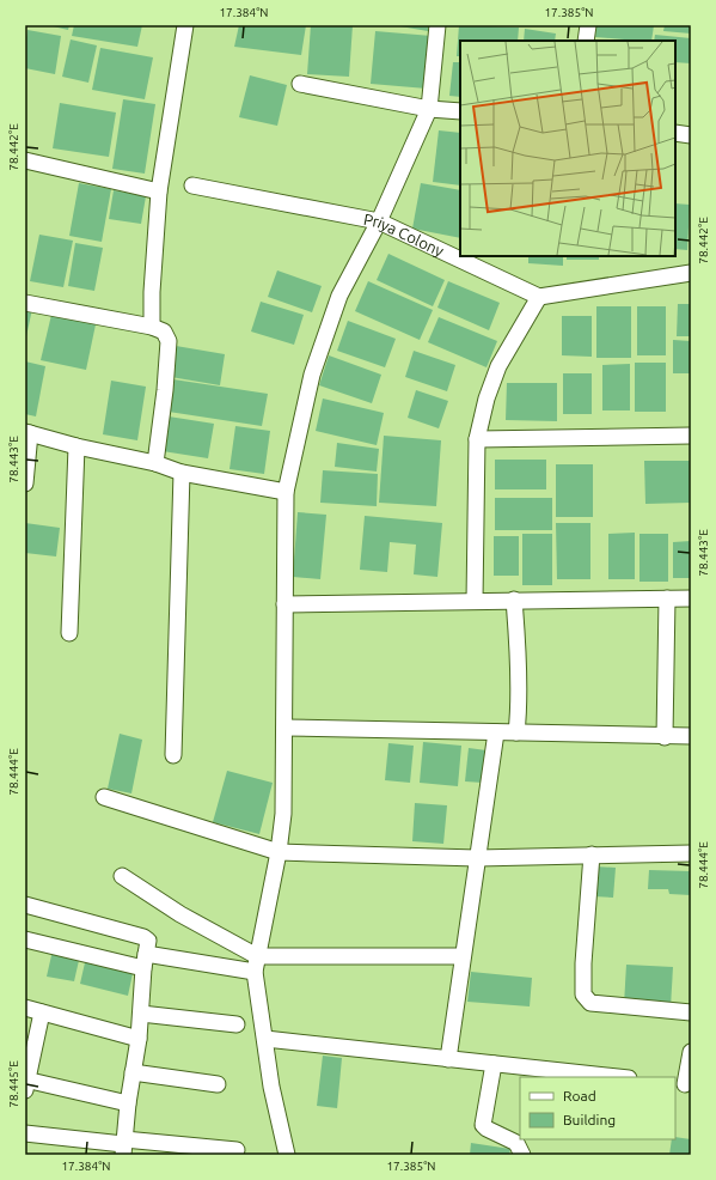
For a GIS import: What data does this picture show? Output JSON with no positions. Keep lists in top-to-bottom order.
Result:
{
  "streets": {
    "street": ["Priya Colony"]
  },
  "legend": ["Road", "Building"],
  "coordinates": [
    "17.384°N",
    "17.385°N",
    "78.442°E",
    "78.443°E",
    "78.444°E",
    "78.445°E"
  ]
}
